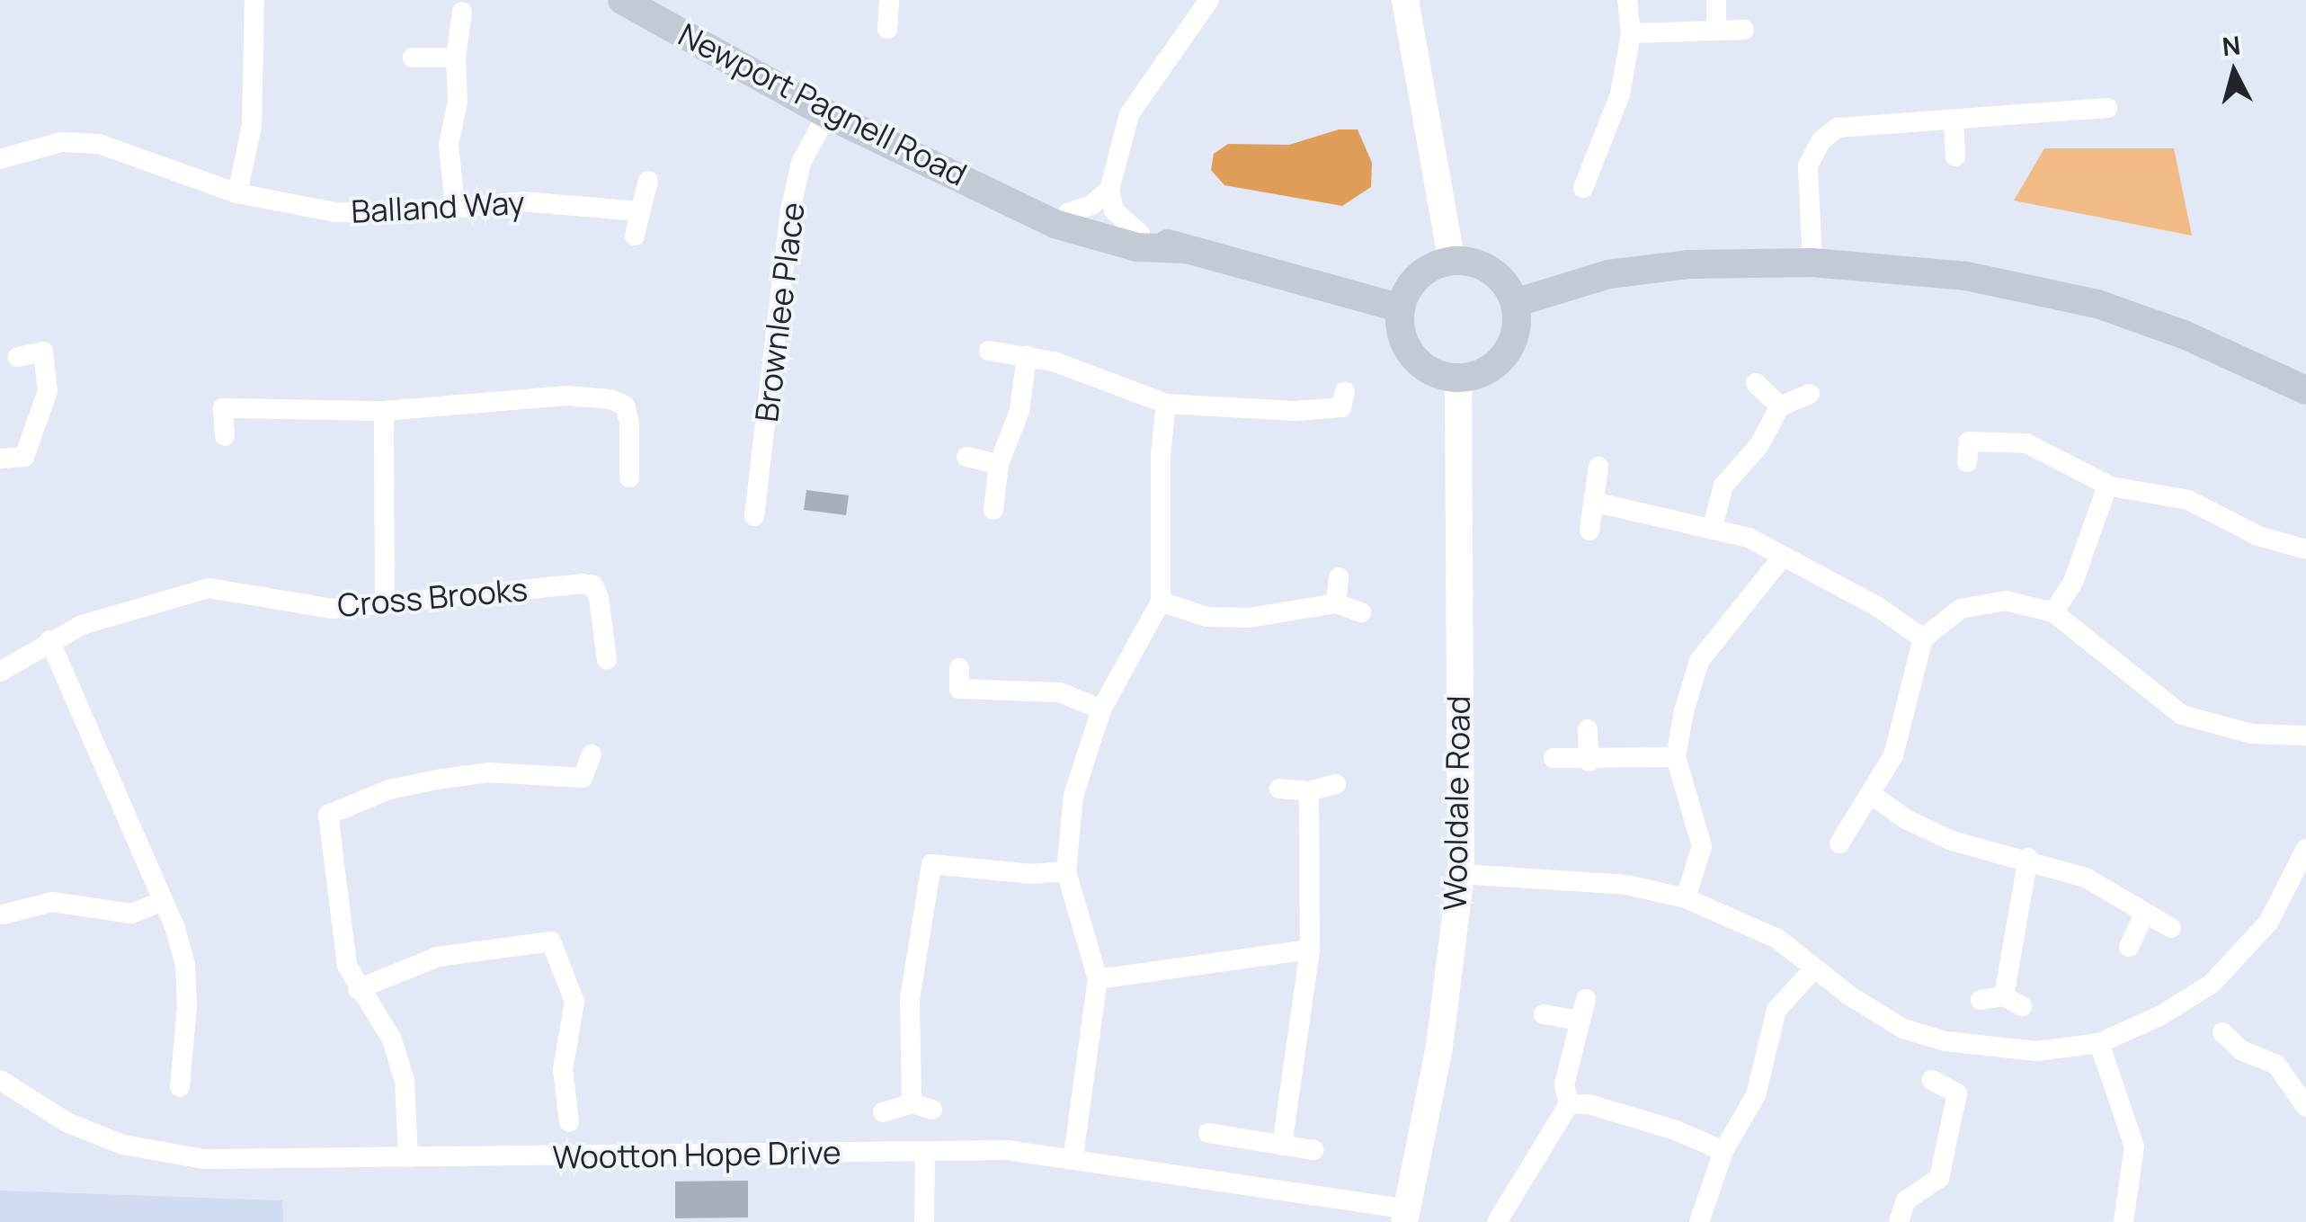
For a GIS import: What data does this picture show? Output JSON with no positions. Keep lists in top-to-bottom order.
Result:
{
  "streets": {
    "main road": ["Newport Pagnell Road"],
    "street": [
      "Balland Way",
      "Brownlee Place",
      "Cross Brooks",
      "Wooldale Road",
      "Wootton Hope Drive"
    ]
  },
  "crossings": [
    ["Newport Pagnell Road", "Brownlee Place"],
    ["Newport Pagnell Road", "Wooldale Road"],
    ["Wooldale Road", "Wootton Hope Drive"]
  ],
  "north": "top"
}
